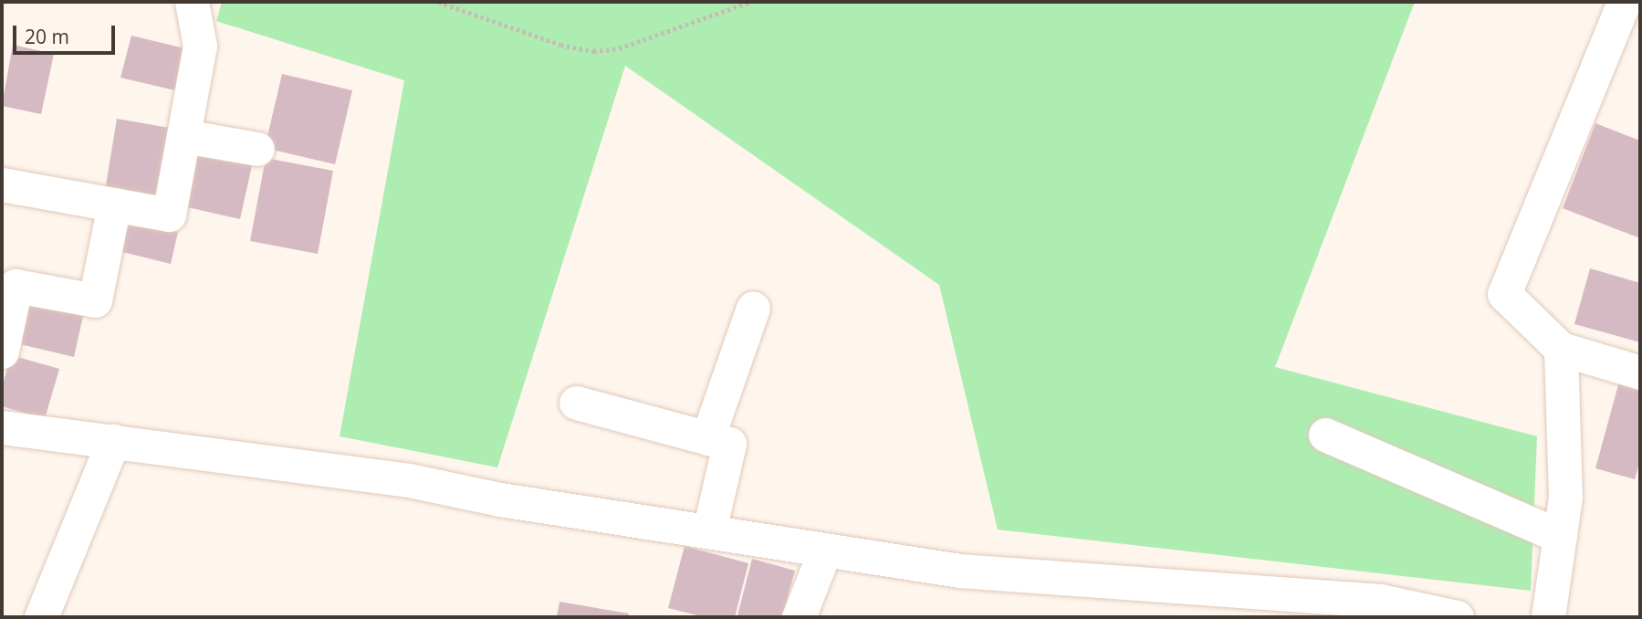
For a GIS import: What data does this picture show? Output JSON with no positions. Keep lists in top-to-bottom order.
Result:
{
  "scale_bar": "20 m"
}
